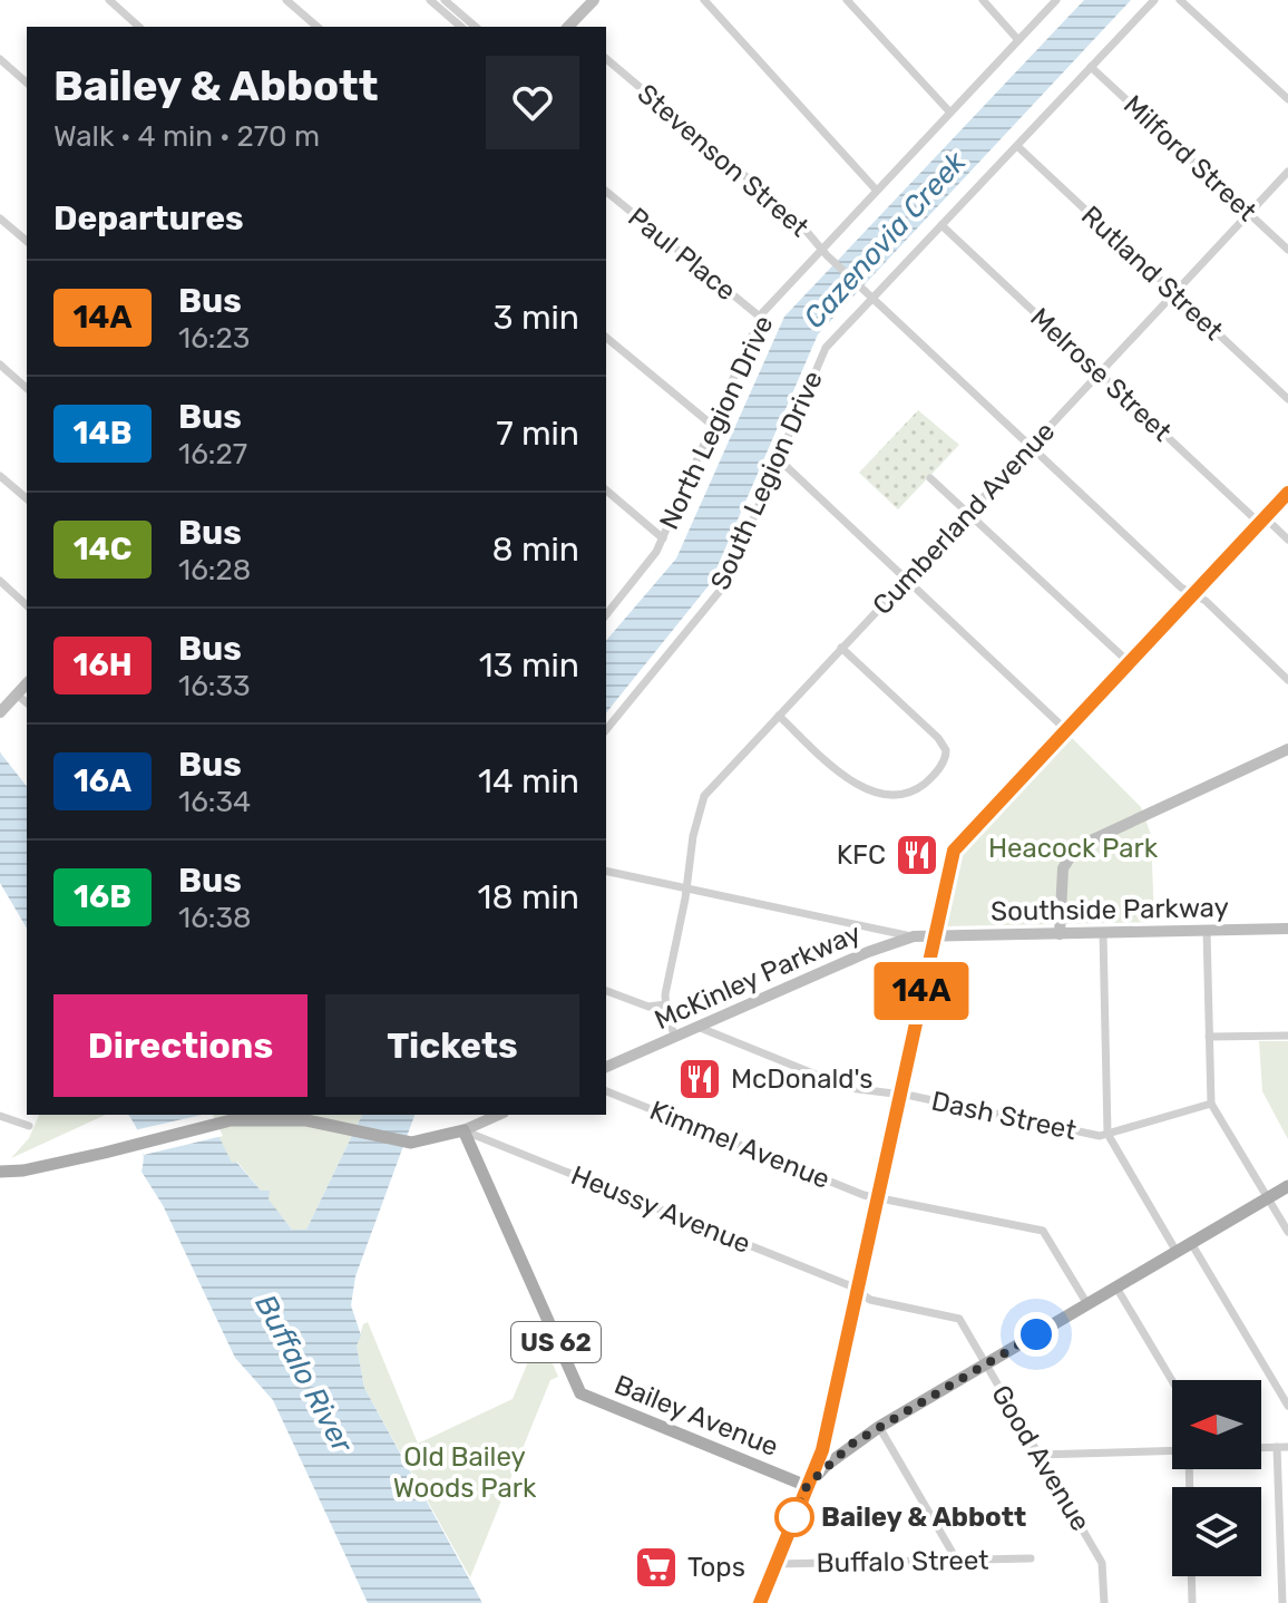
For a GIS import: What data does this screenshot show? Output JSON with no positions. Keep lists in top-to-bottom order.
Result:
{
  "streets": {
    "main road": ["US 62", "Bailey Avenue"],
    "street": [
      "Milford Street",
      "Stevenson Street",
      "Paul Place",
      "Rutland Street",
      "Melrose Street",
      "North Legion Drive",
      "South Legion Drive",
      "Cumberland Avenue",
      "Southside Parkway",
      "McKinley Parkway",
      "Dash Street",
      "Kimmel Avenue",
      "Heussy Avenue",
      "Good Avenue",
      "Buffalo Street"
    ]
  },
  "crossings": [
    ["Milford Street", "South Legion Drive"],
    ["Milford Street", "Cumberland Avenue"],
    ["Stevenson Street", "North Legion Drive"],
    ["Stevenson Street", "South Legion Drive"],
    ["Stevenson Street", "Cumberland Avenue"],
    ["Paul Place", "North Legion Drive"],
    ["Rutland Street", "South Legion Drive"],
    ["Rutland Street", "Cumberland Avenue"],
    ["Melrose Street", "South Legion Drive"],
    ["Melrose Street", "Cumberland Avenue"],
    ["Southside Parkway", "McKinley Parkway"],
    ["McKinley Parkway", "Dash Street"],
    ["Heussy Avenue", "Bailey Avenue"],
    ["Heussy Avenue", "Good Avenue"]
  ],
  "water": ["Cazenovia Creek", "Buffalo River"],
  "parks": ["Heacock Park", "Old Bailey Woods Park"],
  "places": {
    "restaurant": ["KFC", "McDonald's"],
    "other": ["Bailey & Abbott"],
    "supermarket": ["Tops"]
  },
  "lines": ["bus line 14A"],
  "north": "left",
  "page": {
    "on_map": "14A",
    "heading": [
      ["Bailey & Abbott", "Walk · 4 min · 270 m"],
      "Departures"
    ],
    "list": [
      {
        "mark": "14A",
        "name": "Bus",
        "note": "16:23",
        "value": "3 min"
      },
      {
        "mark": "14B",
        "name": "Bus",
        "note": "16:27",
        "value": "7 min"
      },
      {
        "mark": "14C",
        "name": "Bus",
        "note": "16:28",
        "value": "8 min"
      },
      {
        "mark": "16H",
        "name": "Bus",
        "note": "16:33",
        "value": "13 min"
      },
      {
        "mark": "16A",
        "name": "Bus",
        "note": "16:34",
        "value": "14 min"
      },
      {
        "mark": "16B",
        "name": "Bus",
        "note": "16:38",
        "value": "18 min"
      }
    ],
    "buttons": ["Directions", "Tickets"]
  }
}
